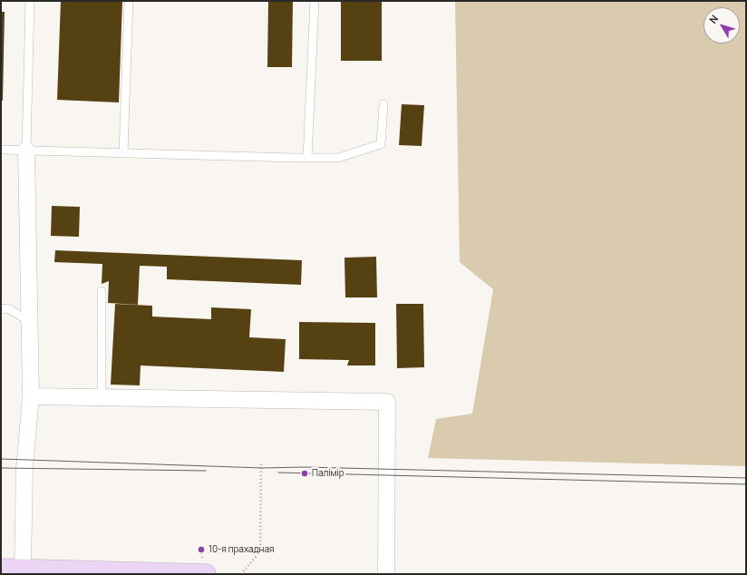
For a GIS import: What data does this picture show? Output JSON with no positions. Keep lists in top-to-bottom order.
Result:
{
  "places": ["Палімір", "10-я прахадная"],
  "north": "top left"
}
